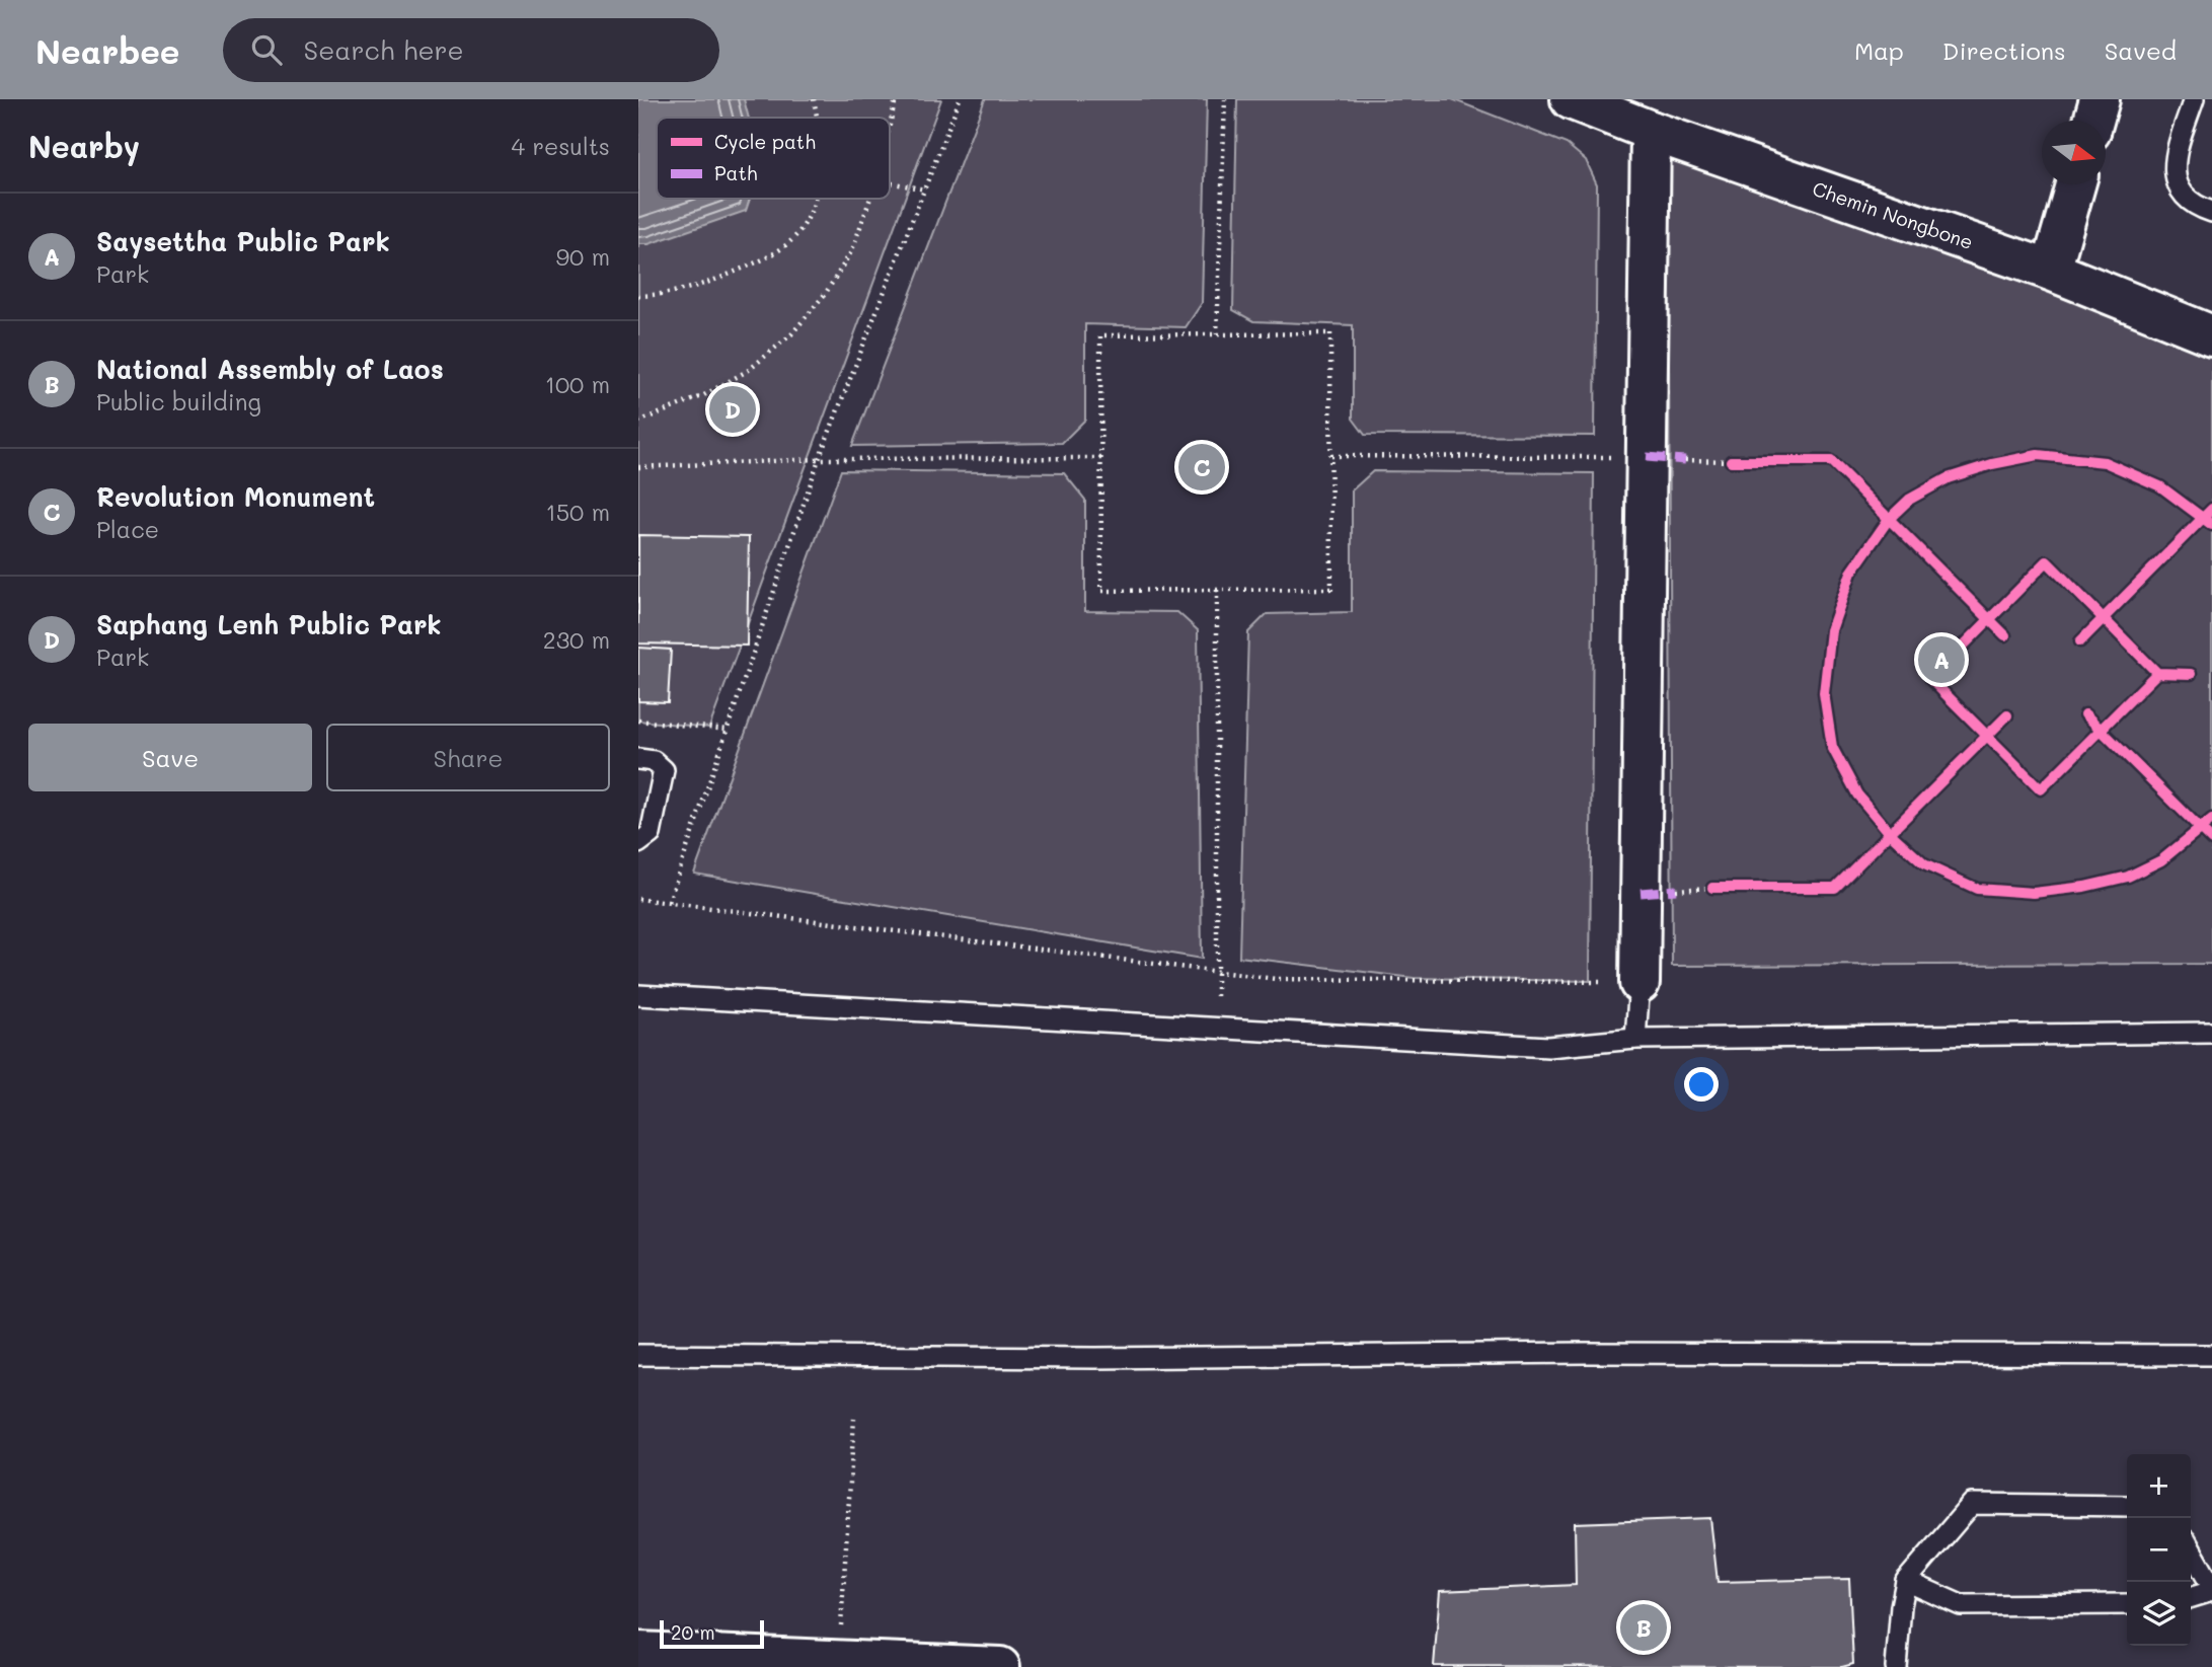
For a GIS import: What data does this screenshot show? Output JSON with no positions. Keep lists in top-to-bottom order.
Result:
{
  "streets": {
    "street": ["Chemin Nongbone"]
  },
  "legend": ["Cycle path", "Path"],
  "scale_bar": "20 m",
  "north": "right",
  "page": {
    "header": "Nearbee",
    "search": "Search here",
    "nav": ["Map", "Directions", "Saved"],
    "heading": ["Nearby", "4 results"],
    "list": [
      {
        "mark": "A",
        "name": "Saysettha Public Park",
        "note": "Park",
        "value": "90 m"
      },
      {
        "mark": "B",
        "name": "National Assembly of Laos",
        "note": "Public building",
        "value": "100 m"
      },
      {
        "mark": "C",
        "name": "Revolution Monument",
        "note": "Place",
        "value": "150 m"
      },
      {
        "mark": "D",
        "name": "Saphang Lenh Public Park",
        "note": "Park",
        "value": "230 m"
      }
    ],
    "pins": [
      "D",
      "C",
      "A",
      "B"
    ],
    "buttons": ["Save", "Share"],
    "map_buttons": ["+", "−"],
    "scale": "20 m"
  }
}
